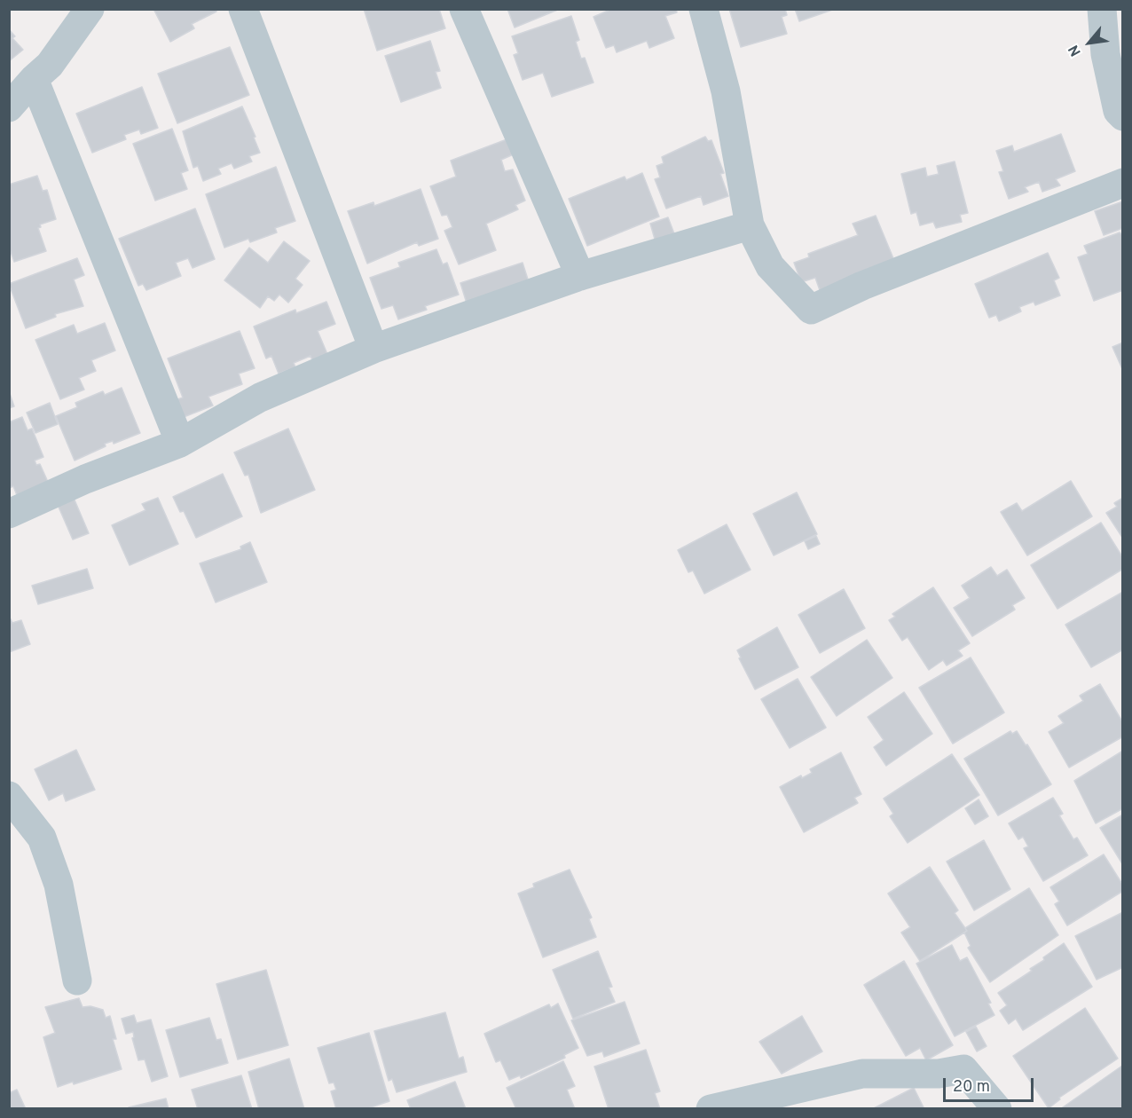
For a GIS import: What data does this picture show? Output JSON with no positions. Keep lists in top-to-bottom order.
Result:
{
  "scale_bar": "20 m",
  "north": "bottom left"
}
